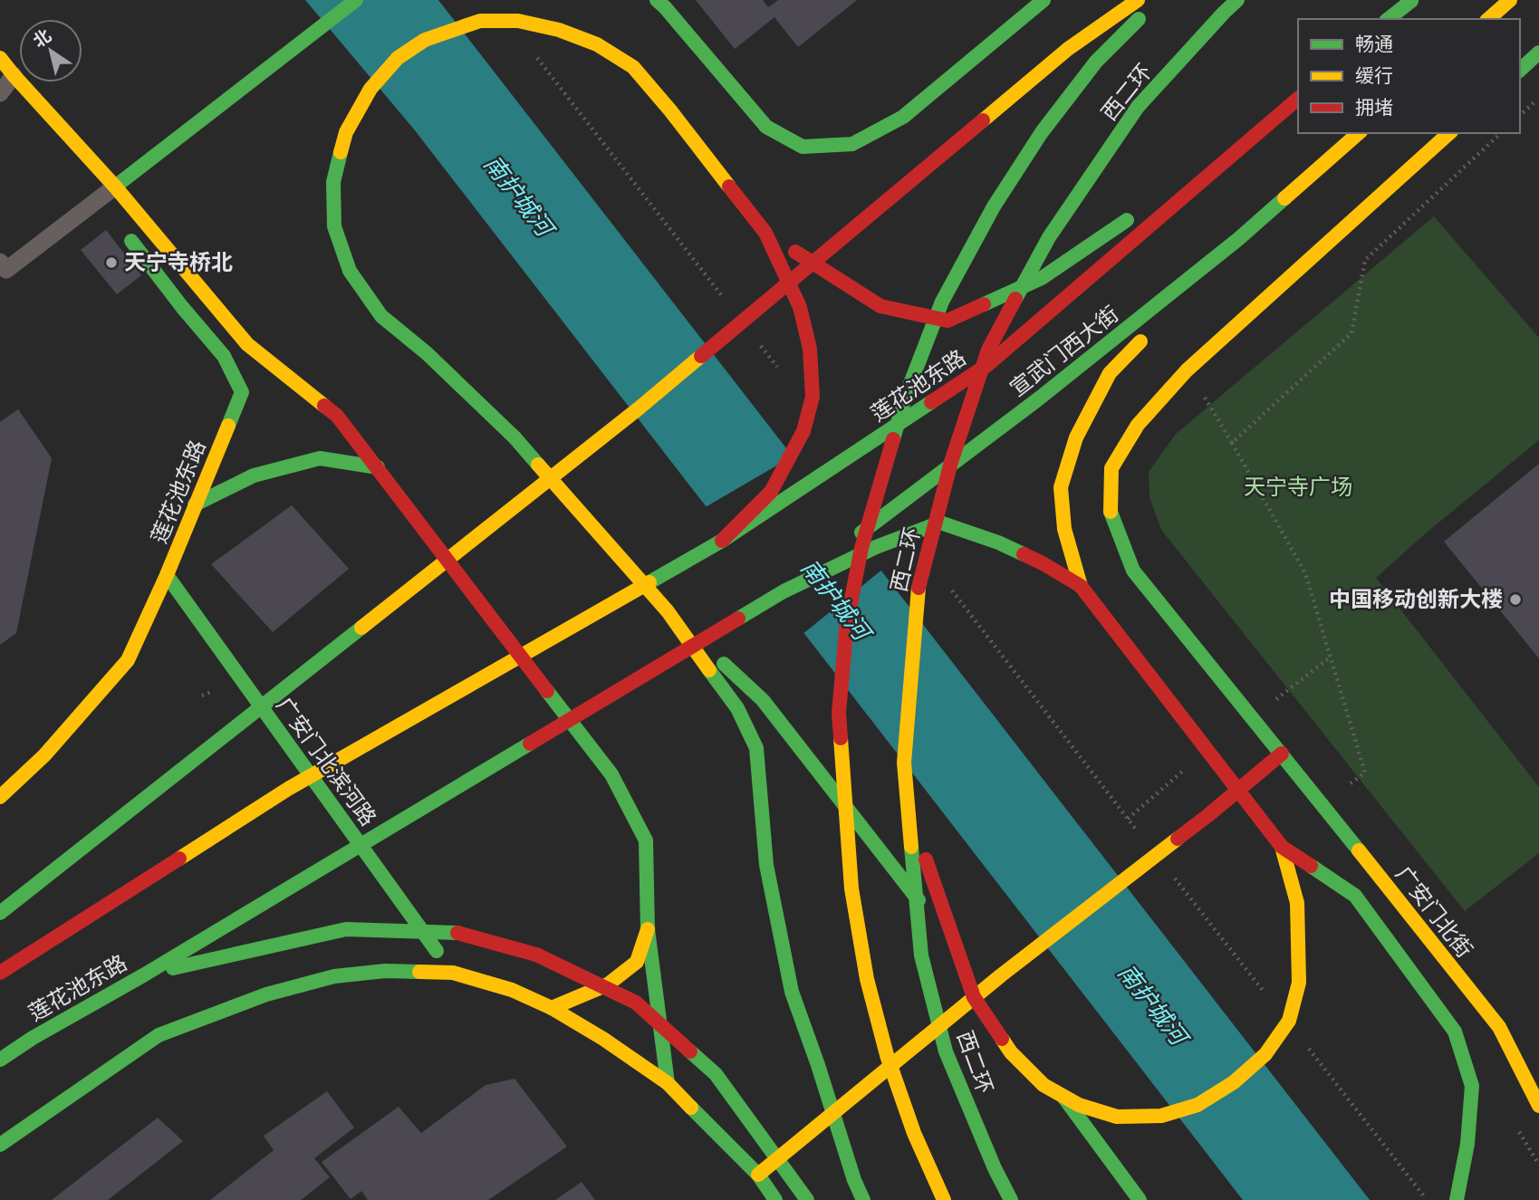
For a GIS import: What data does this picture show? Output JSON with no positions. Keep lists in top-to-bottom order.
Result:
{
  "streets": {
    "main road": [
      "西二环",
      "宣武门西大街",
      "莲花池东路",
      "广安门北滨河路",
      "广安门北街"
    ]
  },
  "crossings": [
    ["宣武门西大街", "莲花池东路"],
    ["莲花池东路", "广安门北滨河路"]
  ],
  "water": ["南护城河"],
  "parks": ["天宁寺广场"],
  "places": ["天宁寺桥北", "中国移动创新大楼"],
  "legend": ["畅通", "缓行", "拥堵"],
  "north": "top left"
}
